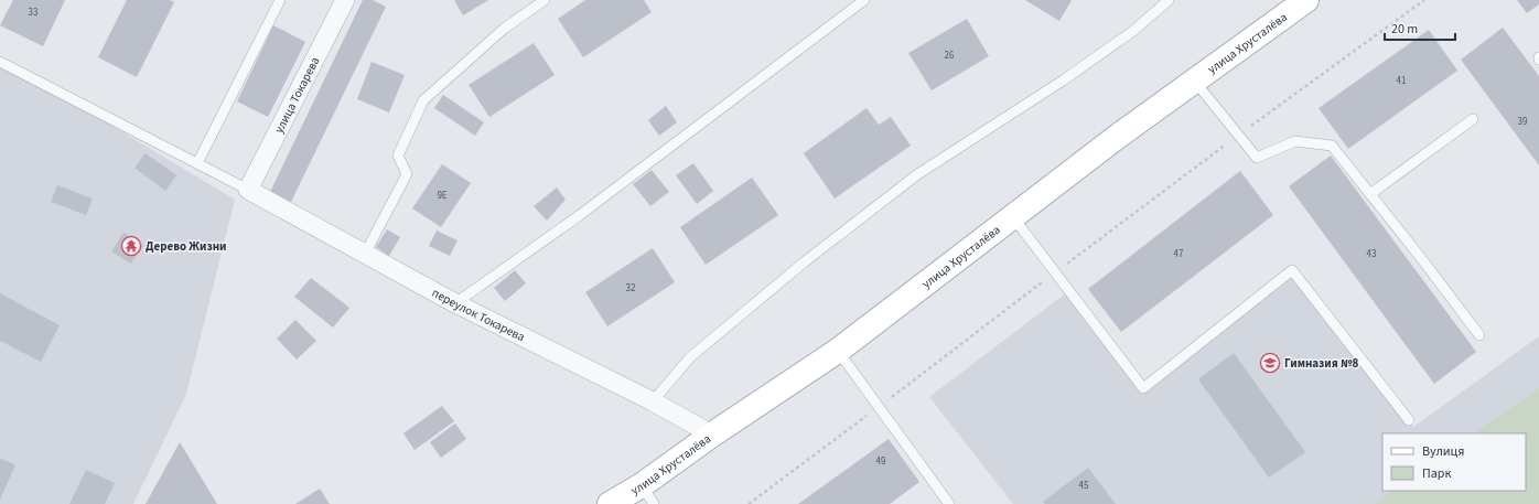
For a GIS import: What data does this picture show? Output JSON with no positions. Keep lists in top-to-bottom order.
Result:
{
  "streets": {
    "main road": ["улица Хрусталёва"],
    "street": ["улица Токарева", "переулок Токарева"]
  },
  "crossings": [
    ["улица Хрусталёва", "переулок Токарева"],
    ["улица Токарева", "переулок Токарева"]
  ],
  "places": {
    "temple": ["Дерево Жизни"],
    "school or university": ["Гимназия №8"]
  },
  "house_numbers": [
    "33",
    "26",
    "41",
    "39",
    "9Е",
    "47",
    "43",
    "32",
    "49",
    "45"
  ],
  "legend": ["Вулиця", "Парк"],
  "scale_bar": "20 m"
}
